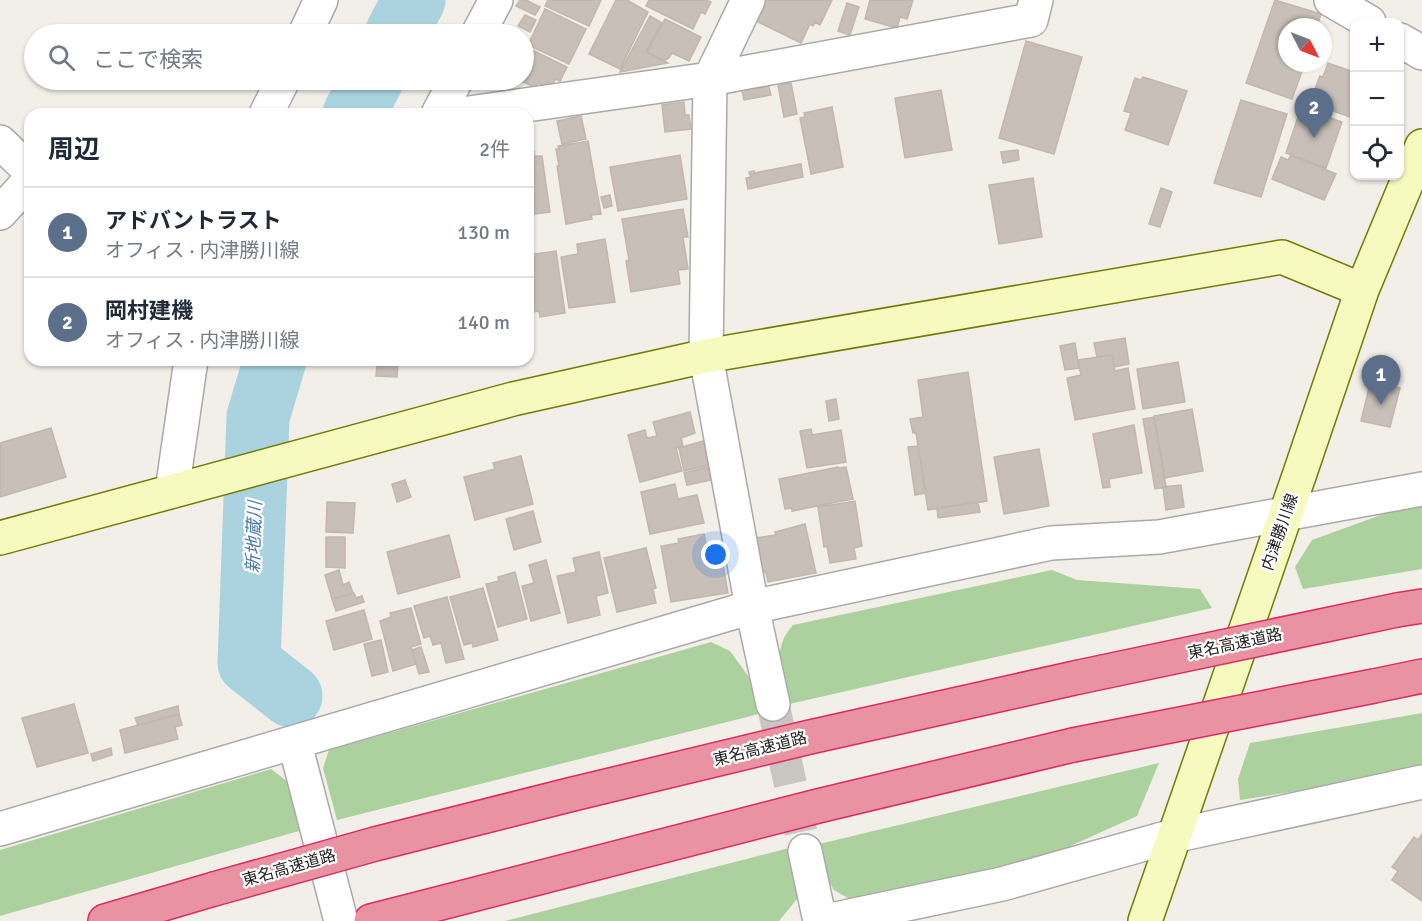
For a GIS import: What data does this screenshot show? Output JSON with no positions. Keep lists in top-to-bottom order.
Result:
{
  "streets": {
    "highway": ["東名高速道路"],
    "street": ["内津勝川線"]
  },
  "water": ["新地蔵川"],
  "north": "bottom right",
  "page": {
    "map_buttons": ["+", "−"],
    "search": "ここで検索",
    "pins": ["2", "1"],
    "heading": ["周辺", "2件"],
    "list": [
      {
        "mark": "1",
        "name": "アドバントラスト",
        "note": "オフィス · 内津勝川線",
        "value": "130 m"
      },
      {
        "mark": "2",
        "name": "岡村建機",
        "note": "オフィス · 内津勝川線",
        "value": "140 m"
      }
    ]
  }
}
